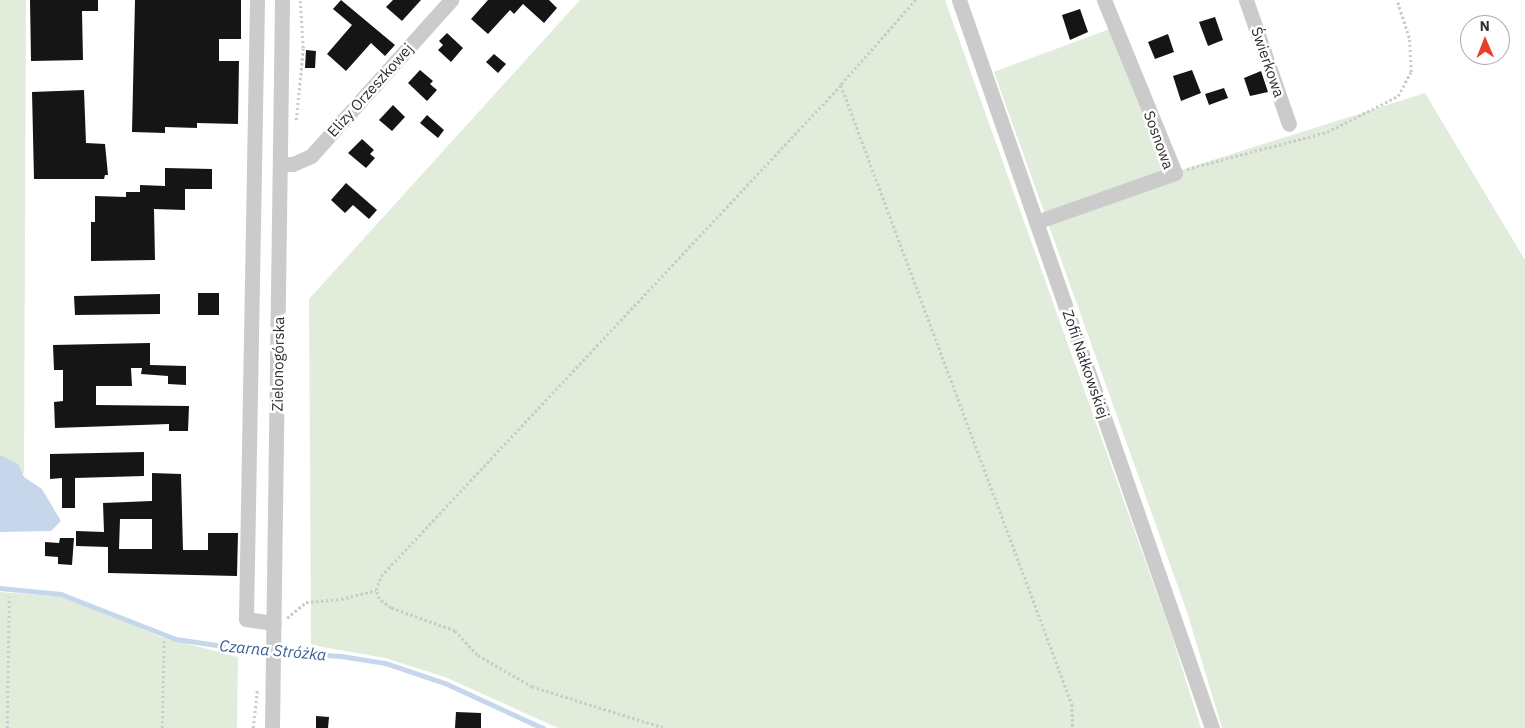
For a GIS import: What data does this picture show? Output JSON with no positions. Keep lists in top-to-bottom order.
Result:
{
  "streets": {
    "street": [
      "Świerkowa",
      "Elizy Orzeszkowej",
      "Sosnowa",
      "Zielonogórska",
      "Zofii Nałkowskiej"
    ]
  },
  "crossings": [
    ["Elizy Orzeszkowej", "Zielonogórska"],
    ["Sosnowa", "Zofii Nałkowskiej"]
  ],
  "water": ["Czarna Stróżka"],
  "north": "top"
}
